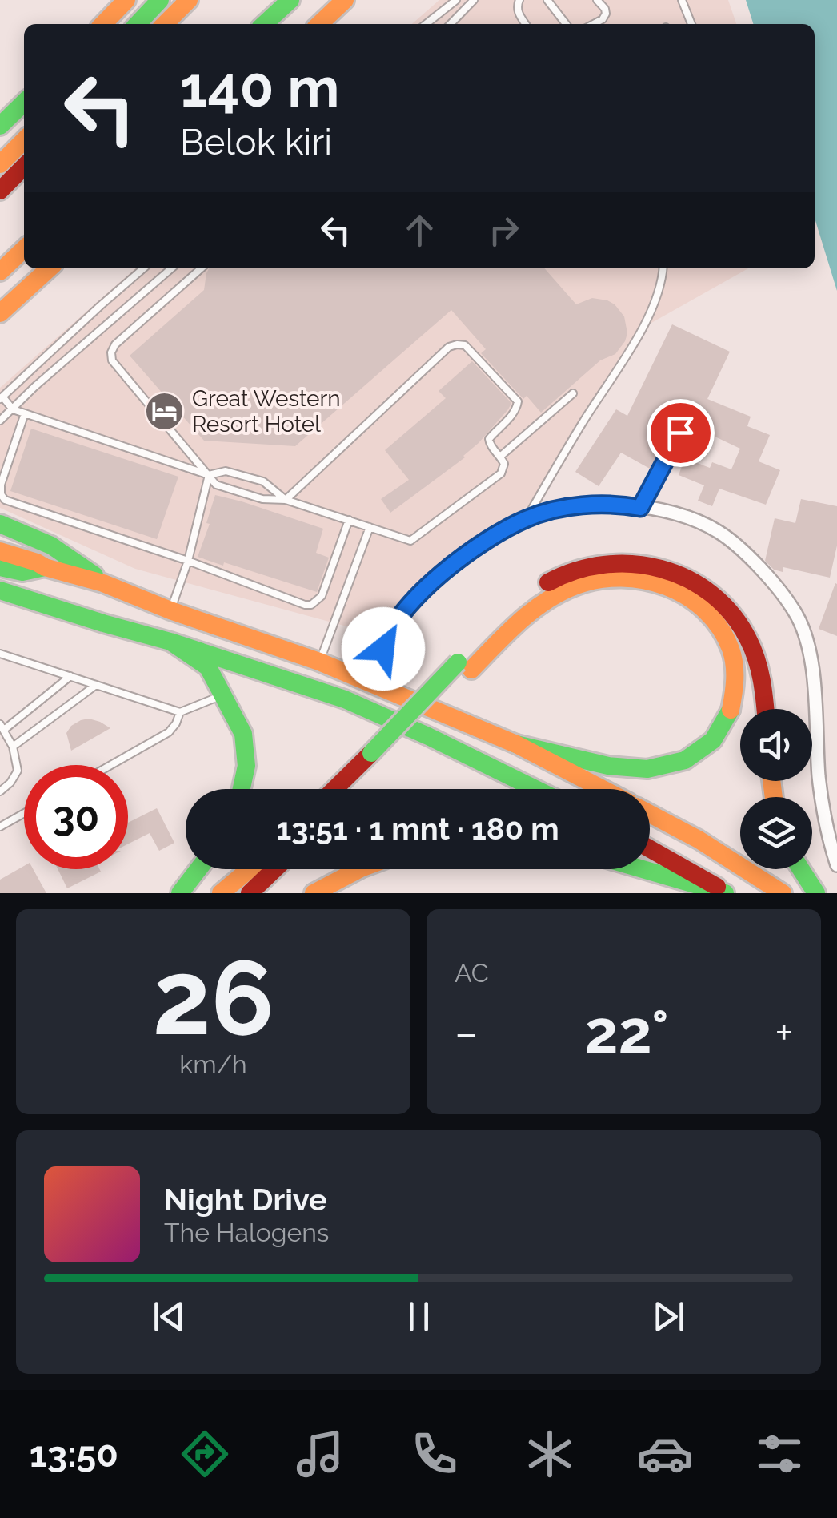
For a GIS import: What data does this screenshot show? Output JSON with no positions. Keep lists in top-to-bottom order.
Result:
{
  "places": {
    "hotel": ["Great Western Resort Hotel"]
  },
  "page": {
    "turn": ["140 m", "Belok kiri"],
    "limit": "30",
    "trip": "13:51 · 1 mnt · 180 m",
    "tile": [
      ["26", "km/h"],
      "AC"
    ],
    "heat": ["−", "22°", "+"],
    "song": ["Night Drive", "The Halogens"],
    "tabs": "13:50"
  }
}
